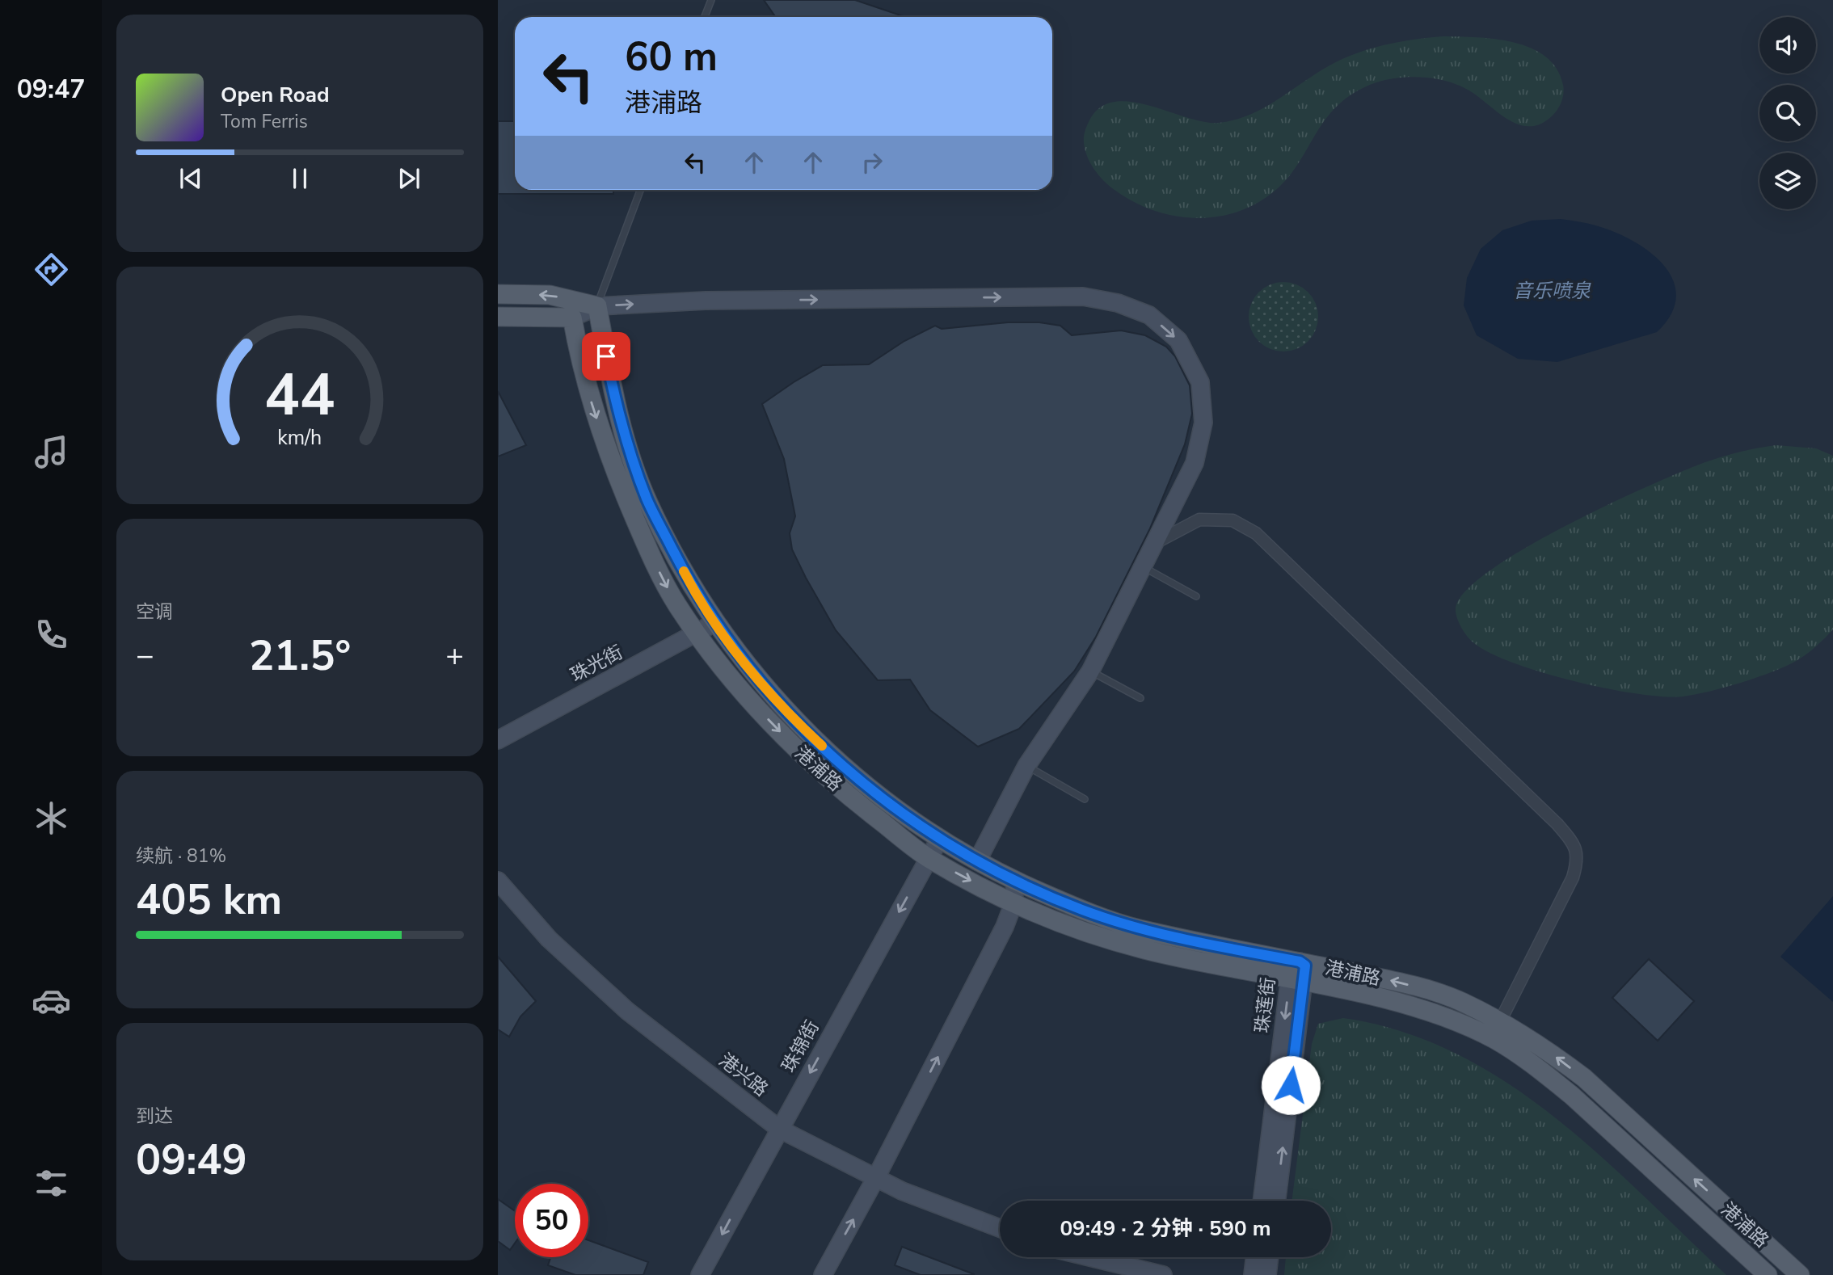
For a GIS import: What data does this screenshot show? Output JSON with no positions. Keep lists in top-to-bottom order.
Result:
{
  "streets": {
    "main road": [
      "珠光街",
      "港浦路",
      "珠莲街",
      "珠锦街",
      "港兴路"
    ]
  },
  "crossings": [
    ["珠光街", "港浦路"],
    ["港浦路", "珠莲街"],
    ["港浦路", "珠锦街"],
    ["珠锦街", "港兴路"]
  ],
  "water": ["音乐喷泉"],
  "page": {
    "tabs": "09:47",
    "turn": ["60 m", "港浦路"],
    "song": ["Open Road", "Tom Ferris"],
    "tile": [
      "空调",
      ["续航 · 81%", "405 km"],
      ["到达", "09:49"]
    ],
    "heat": ["−", "21.5°", "+"],
    "limit": "50",
    "trip": "09:49 · 2 分钟 · 590 m",
    "gauge": ["44", "km/h"]
  }
}
